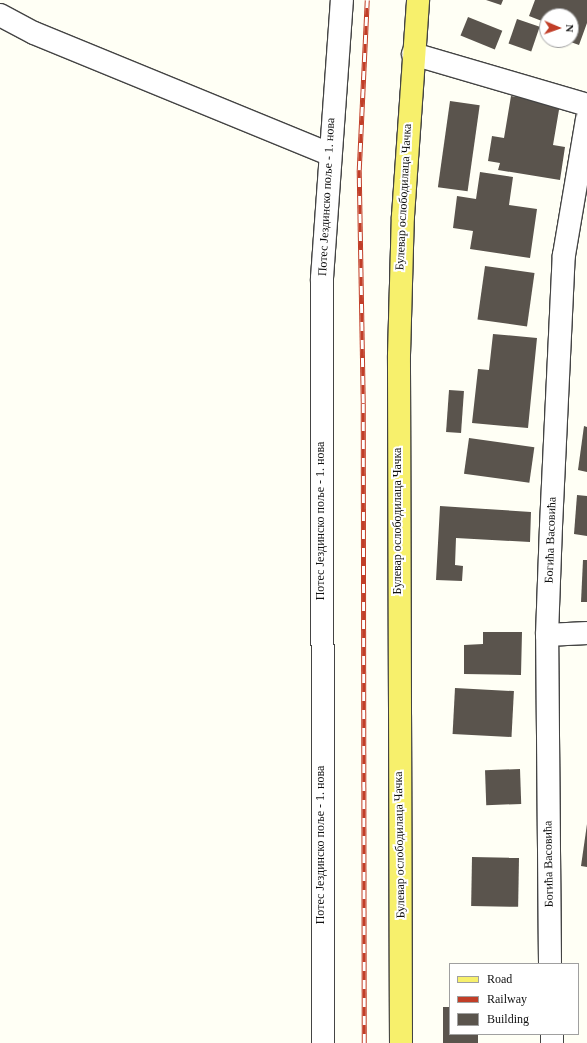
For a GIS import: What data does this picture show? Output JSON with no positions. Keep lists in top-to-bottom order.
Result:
{
  "streets": {
    "main road": ["Булевар ослободилаца Чачка"],
    "street": ["Потес Јездинско поље - 1. нова", "Богића Васовића"]
  },
  "legend": ["Road", "Railway", "Building"],
  "north": "right"
}
